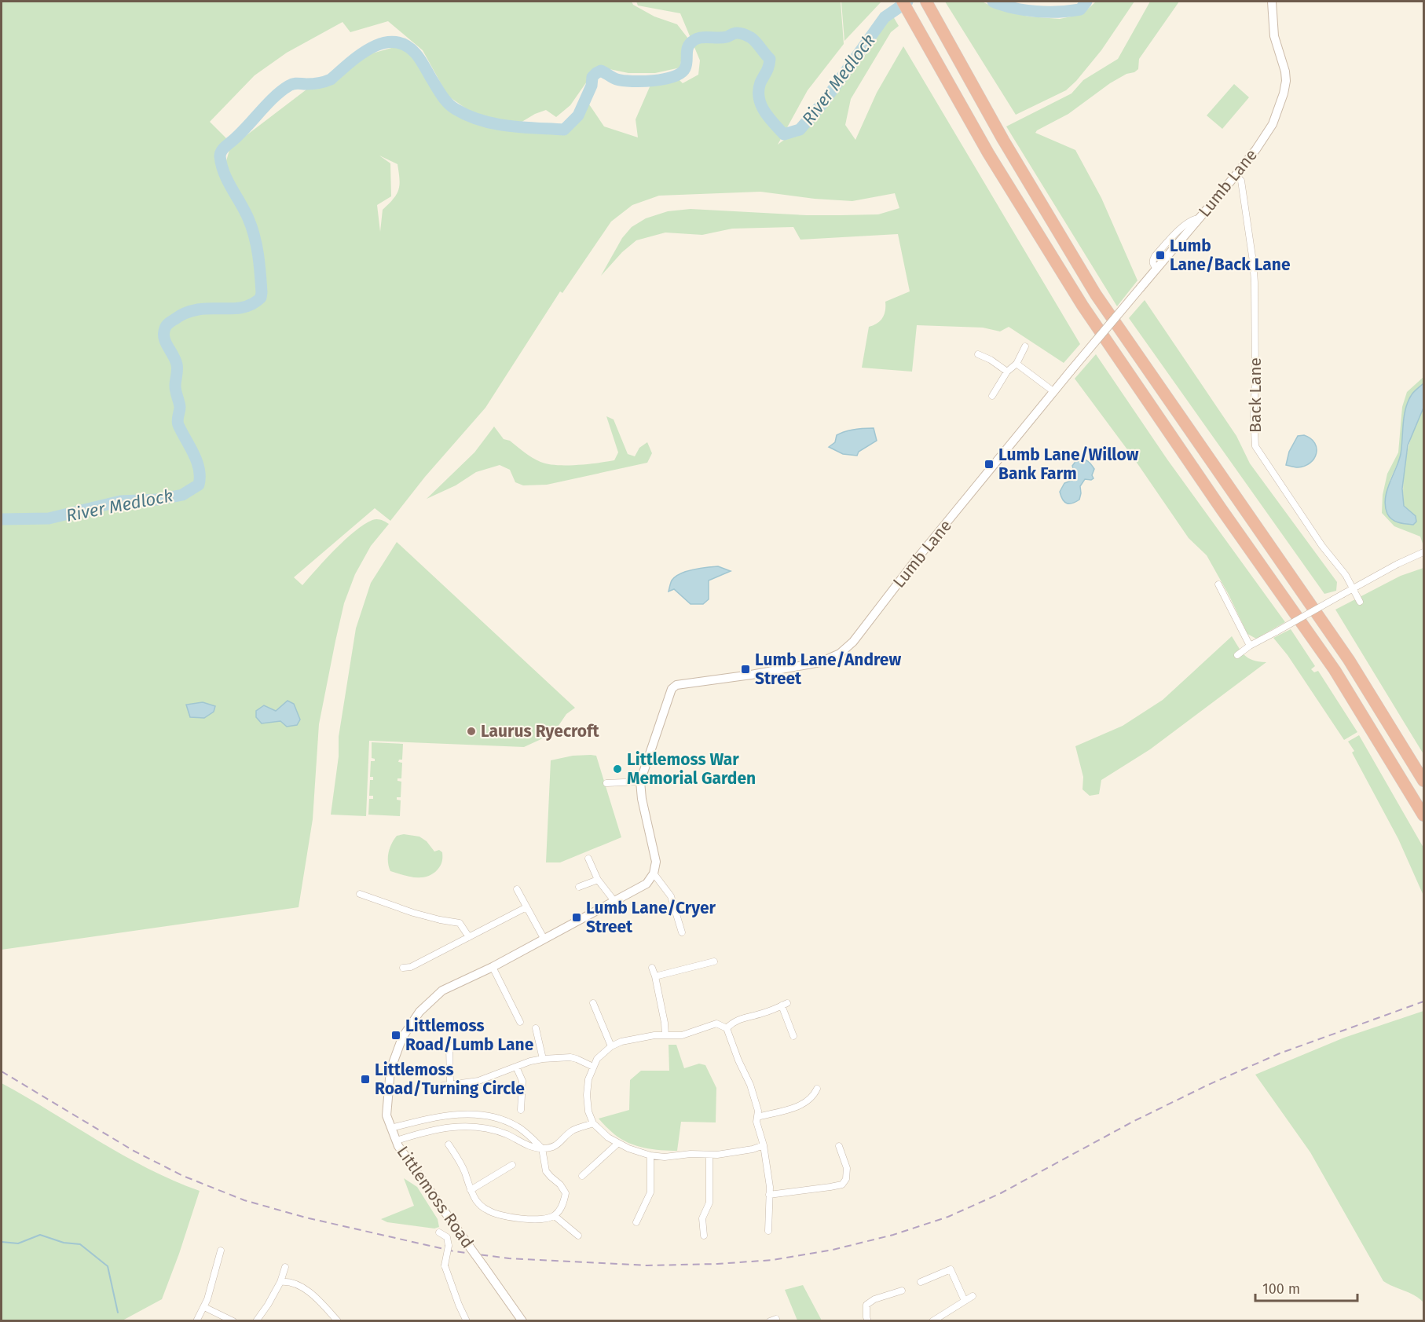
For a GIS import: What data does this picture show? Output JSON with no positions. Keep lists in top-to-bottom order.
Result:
{
  "streets": {
    "street": ["Lumb Lane", "Back Lane", "Littlemoss Road"]
  },
  "crossings": [
    ["Lumb Lane", "Back Lane"]
  ],
  "water": ["River Medlock"],
  "places": {
    "transit": [
      "Lumb Lane/Back Lane",
      "Lumb Lane/Willow Bank Farm",
      "Lumb Lane/Andrew Street",
      "Lumb Lane/Cryer Street",
      "Littlemoss Road/Lumb Lane",
      "Littlemoss Road/Turning Circle"
    ],
    "other": ["Laurus Ryecroft", "Littlemoss War Memorial Garden"]
  },
  "scale_bar": "100 m"
}
